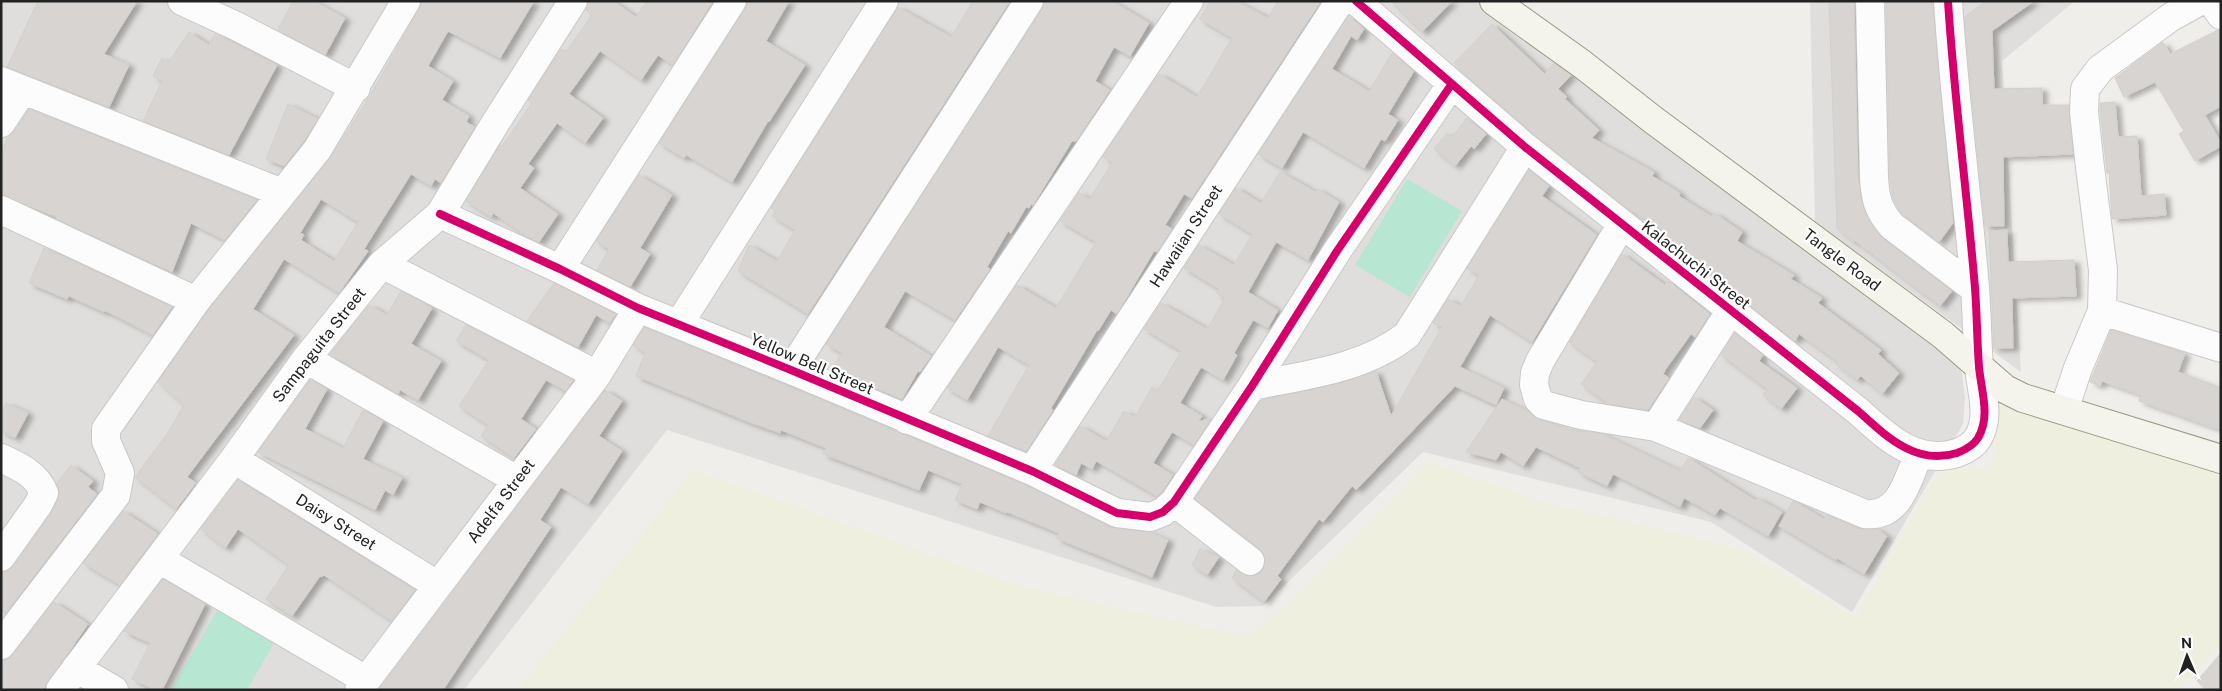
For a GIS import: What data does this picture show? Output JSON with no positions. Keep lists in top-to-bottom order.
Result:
{
  "streets": {
    "street": [
      "Hawaiian Street",
      "Tangle Road",
      "Kalachuchi Street",
      "Sampaguita Street",
      "Yellow Bell Street",
      "Adelfa Street",
      "Daisy Street"
    ]
  },
  "crossings": [
    ["Hawaiian Street", "Yellow Bell Street"],
    ["Tangle Road", "Kalachuchi Street"],
    ["Sampaguita Street", "Yellow Bell Street"],
    ["Sampaguita Street", "Daisy Street"],
    ["Yellow Bell Street", "Adelfa Street"],
    ["Adelfa Street", "Daisy Street"]
  ],
  "north": "top"
}
